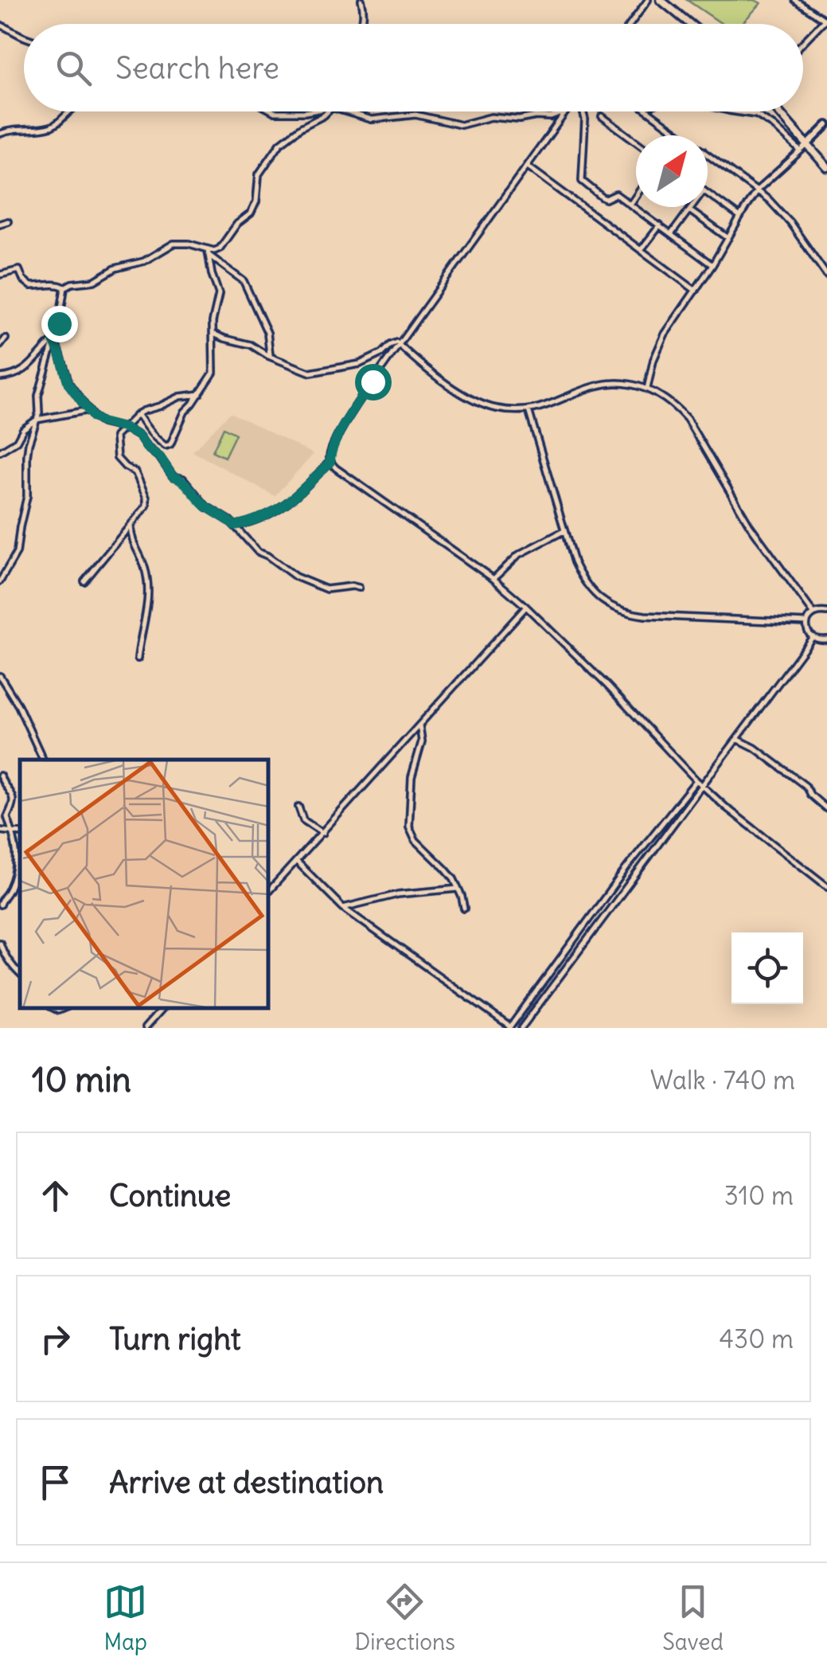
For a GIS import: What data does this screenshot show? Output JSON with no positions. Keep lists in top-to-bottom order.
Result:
{
  "north": "top right",
  "page": {
    "search": "Search here",
    "heading": ["10 min", "Walk · 740 m"],
    "list": [
      ["Continue", "310 m"],
      ["Turn right", "430 m"],
      "Arrive at destination"
    ],
    "nav": ["Map", "Directions", "Saved"]
  }
}
